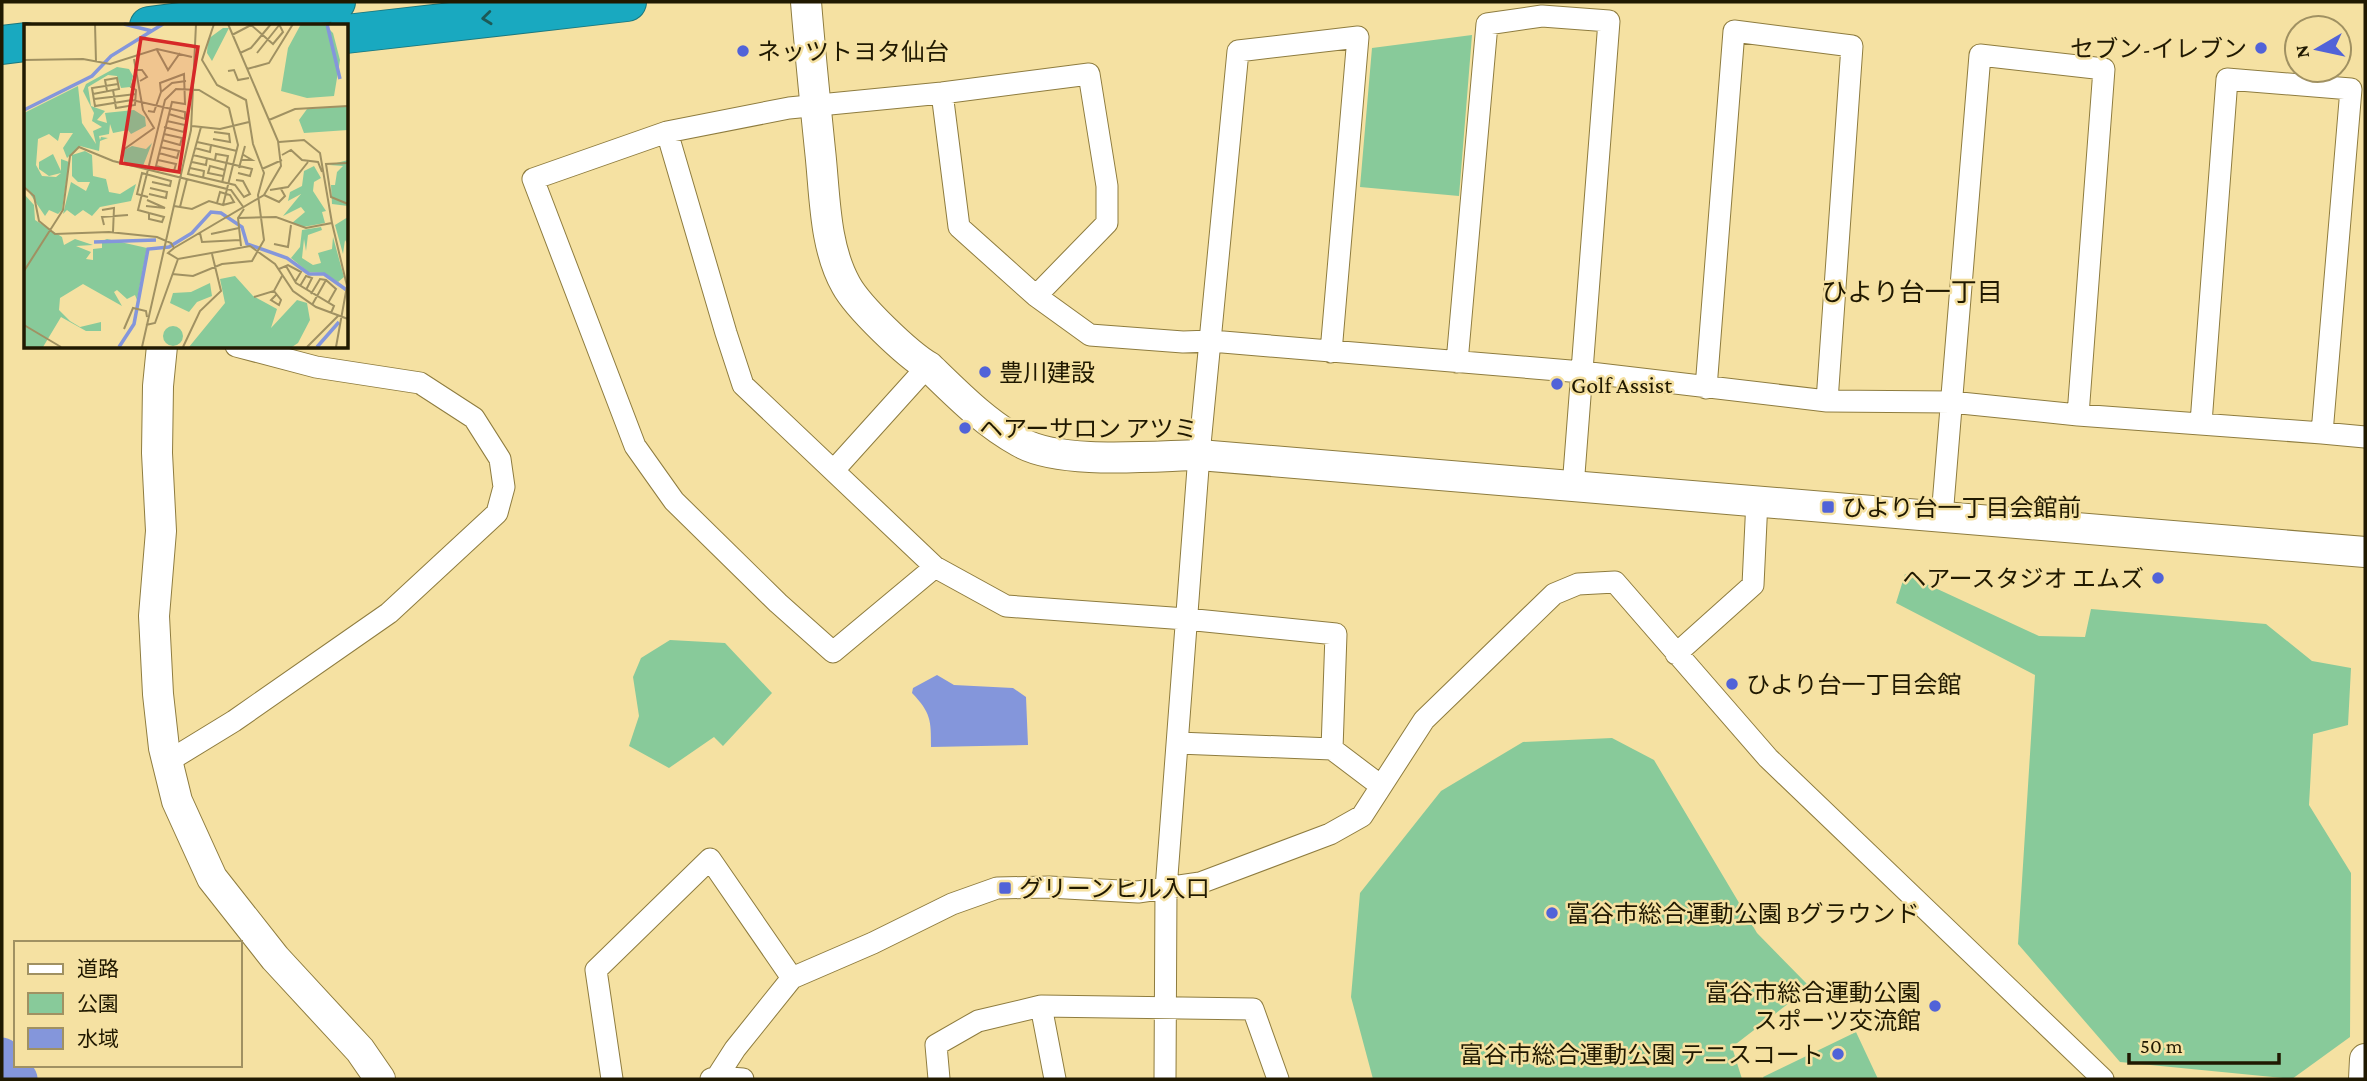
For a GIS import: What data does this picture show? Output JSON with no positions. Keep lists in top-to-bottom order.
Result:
{
  "districts": ["ひより台一丁目"],
  "places": {
    "other": [
      "セブン-イレブン",
      "ネッツトヨタ仙台",
      "豊川建設",
      "Golf Assist",
      "ヘアーサロン アツミ",
      "ヘアースタジオ エムズ",
      "ひより台一丁目会館",
      "富谷市総合運動公園 Bグラウンド",
      "富谷市総合運動公園 スポーツ交流館",
      "富谷市総合運動公園 テニスコート"
    ],
    "transit": ["ひより台一丁目会館前", "グリーンヒル入口"]
  },
  "legend": ["道路", "公園", "水域"],
  "scale_bar": "50 m",
  "north": "left"
}
